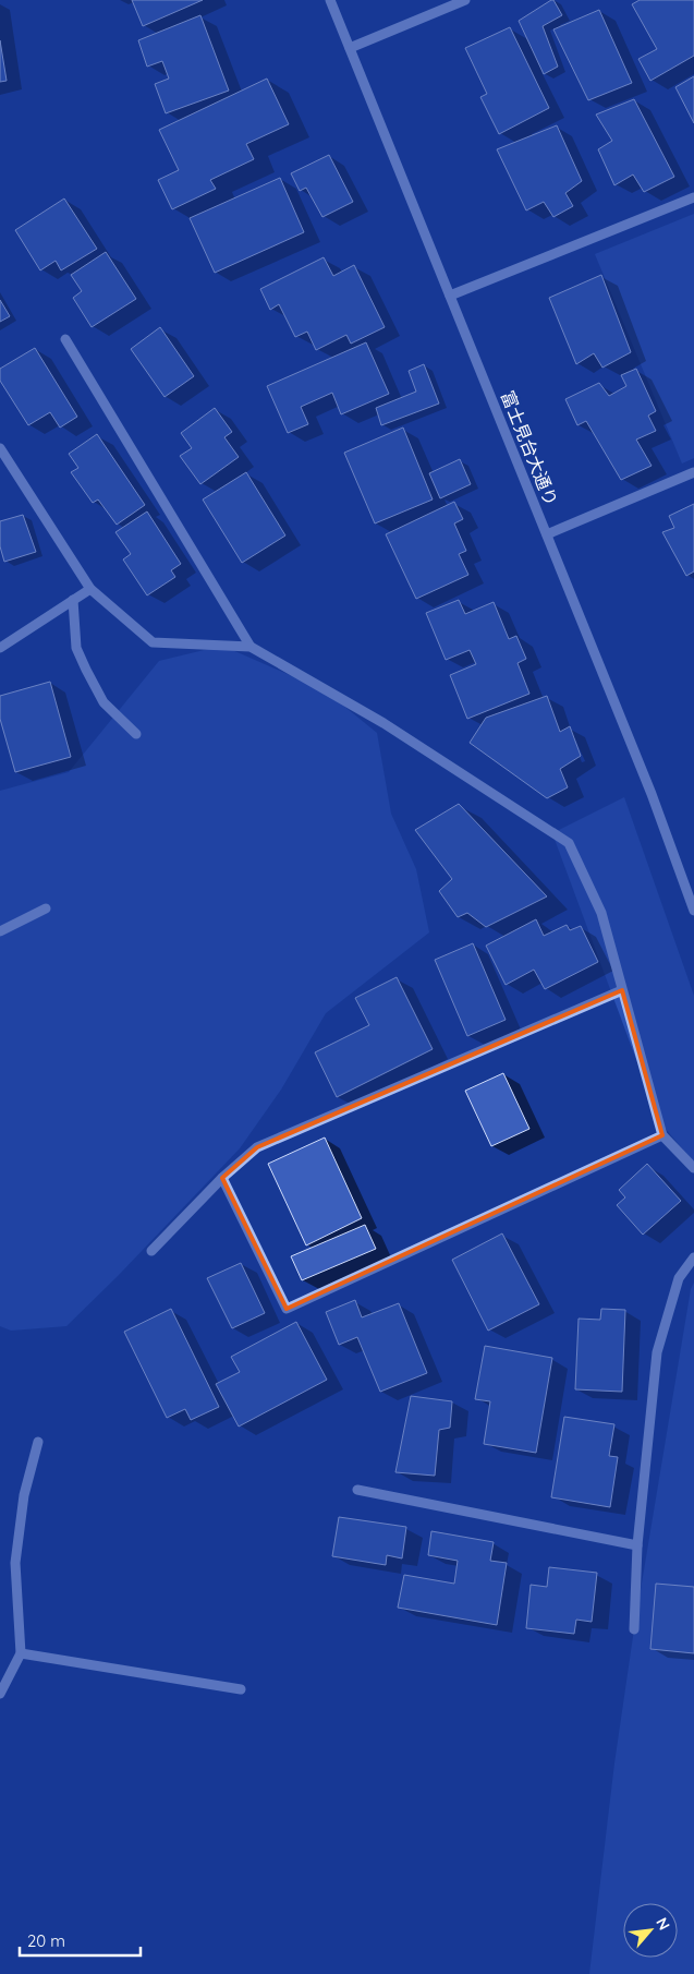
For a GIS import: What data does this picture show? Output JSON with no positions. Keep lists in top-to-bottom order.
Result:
{
  "streets": {
    "street": ["富士見台大通り"]
  },
  "scale_bar": "20 m",
  "north": "top right"
}
